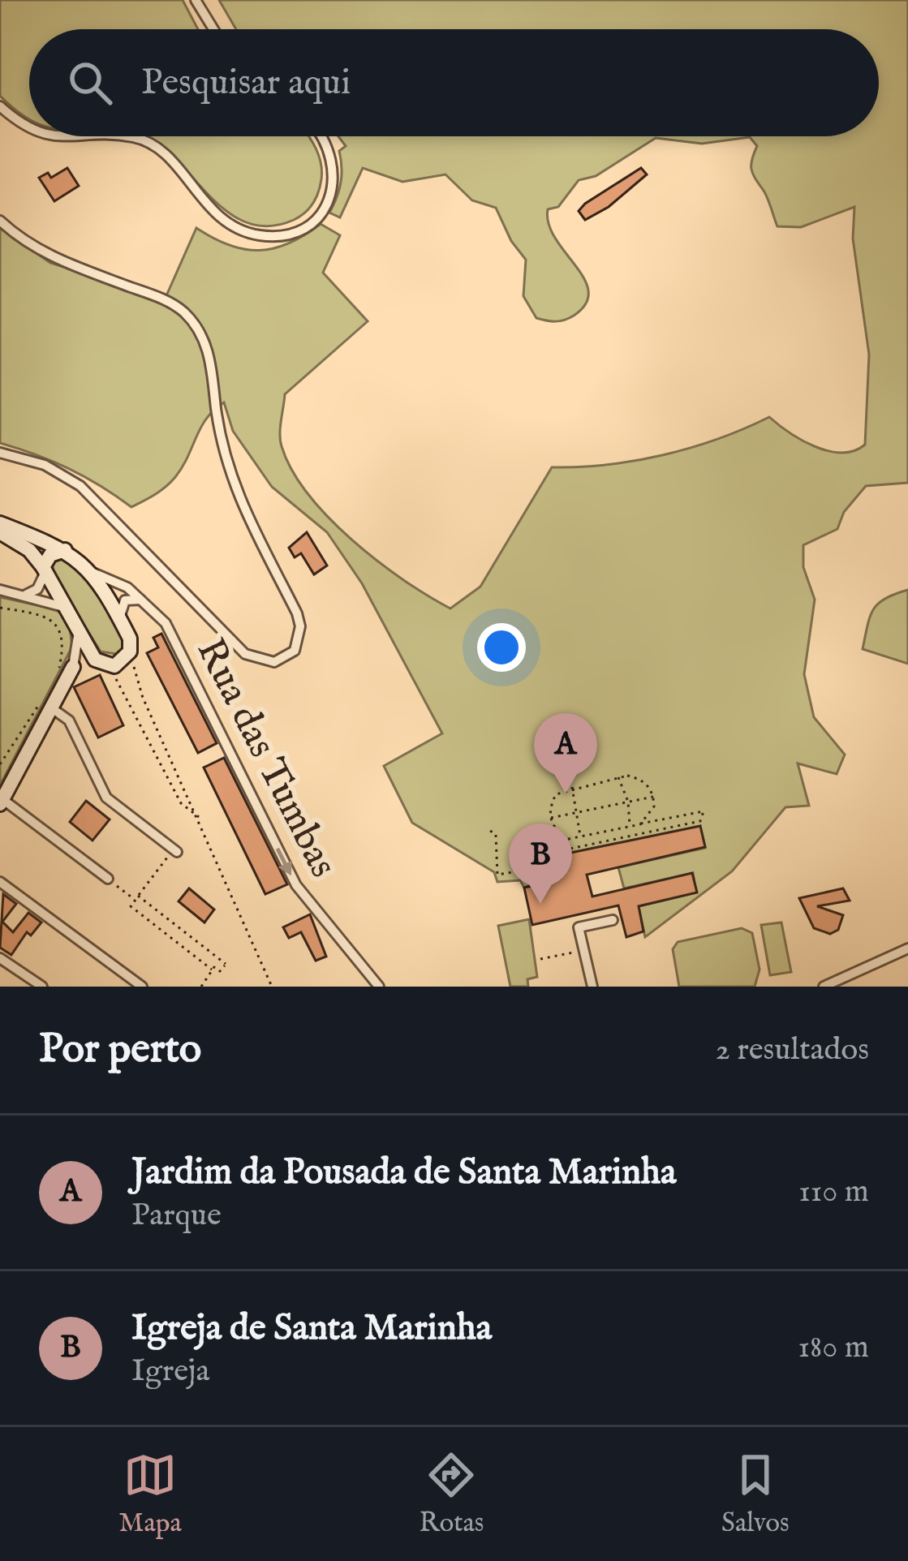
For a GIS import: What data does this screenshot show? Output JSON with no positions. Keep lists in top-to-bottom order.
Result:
{
  "streets": {
    "street": ["Rua das Tumbas"]
  },
  "one_way": ["Rua das Tumbas"],
  "page": {
    "search": "Pesquisar aqui",
    "pins": ["A", "B"],
    "heading": ["Por perto", "2 resultados"],
    "list": [
      {
        "mark": "A",
        "name": "Jardim da Pousada de Santa Marinha",
        "note": "Parque",
        "value": "110 m"
      },
      {
        "mark": "B",
        "name": "Igreja de Santa Marinha",
        "note": "Igreja",
        "value": "180 m"
      }
    ],
    "nav": ["Mapa", "Rotas", "Salvos"]
  }
}
